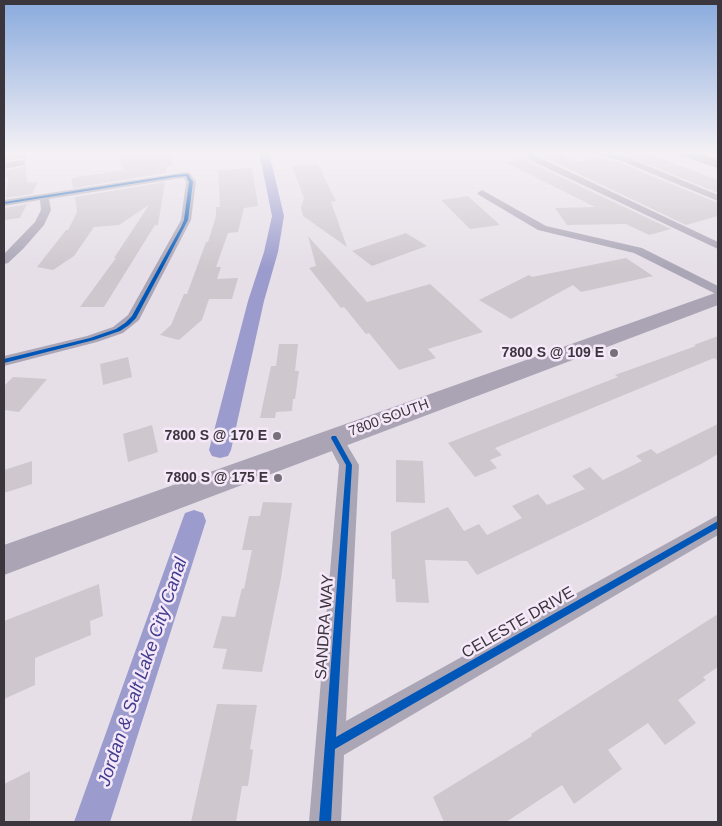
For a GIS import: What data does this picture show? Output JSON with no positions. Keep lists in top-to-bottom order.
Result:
{
  "streets": {
    "main road": ["7800 SOUTH"],
    "street": ["CELESTE DRIVE", "SANDRA WAY"]
  },
  "crossings": [
    ["7800 SOUTH", "SANDRA WAY"],
    ["CELESTE DRIVE", "SANDRA WAY"]
  ],
  "water": ["Jordan & Salt Lake City Canal"],
  "places": ["7800 S @ 109 E", "7800 S @ 170 E", "7800 S @ 175 E"]
}
